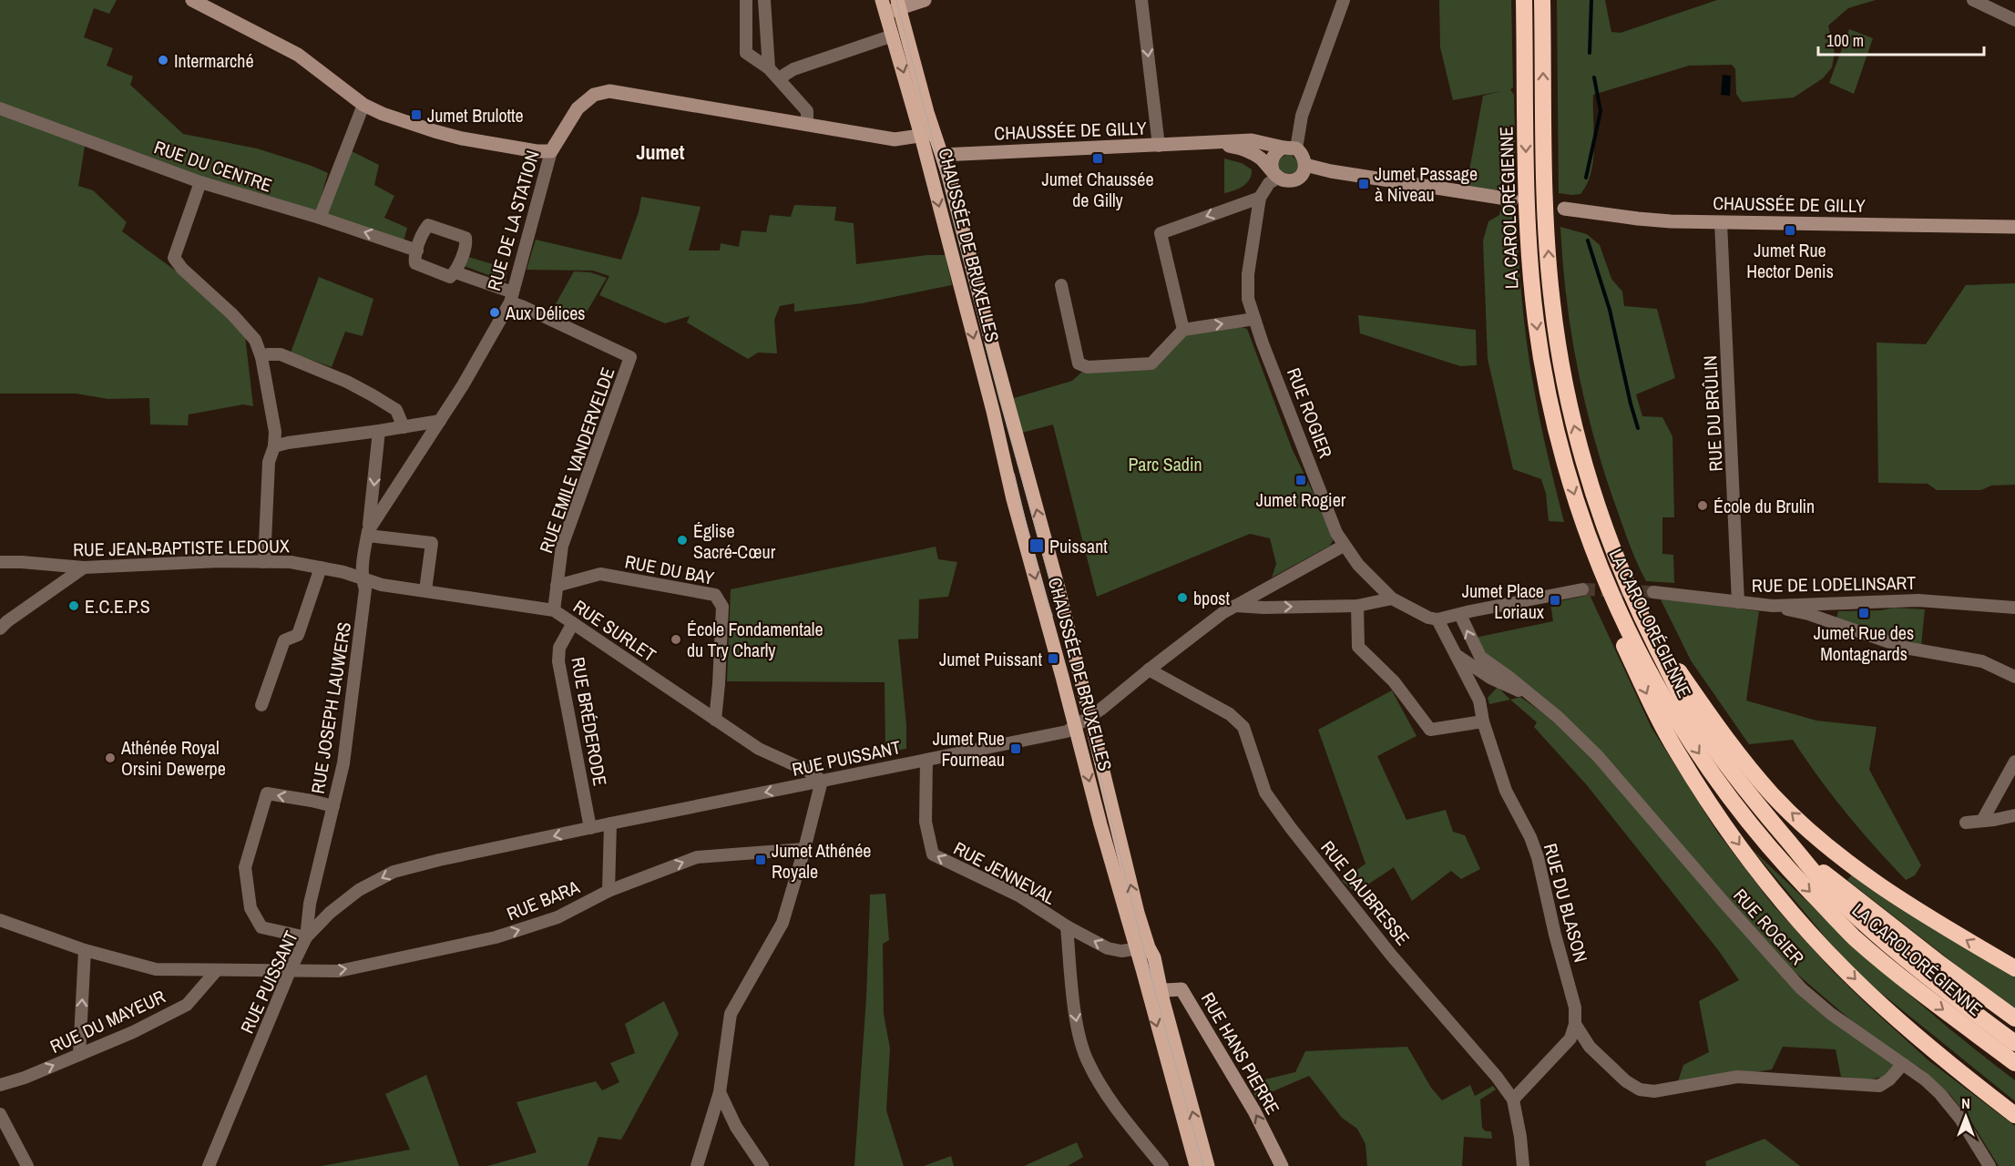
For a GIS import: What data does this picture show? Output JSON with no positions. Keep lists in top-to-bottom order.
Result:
{
  "streets": {
    "highway": ["LA CAROLORÉGIENNE"],
    "main road": ["CHAUSSÉE DE BRUXELLES"],
    "street": [
      "CHAUSSÉE DE GILLY",
      "RUE DU CENTRE",
      "RUE DE LA STATION",
      "RUE ROGIER",
      "RUE DU BRÛLIN",
      "RUE EMILE VANDERVELDE",
      "RUE JEAN-BAPTISTE LEDOUX",
      "RUE DU BAY",
      "RUE DE LODELINSART",
      "RUE SURLET",
      "RUE JOSEPH LAUWERS",
      "RUE BRÉDERODE",
      "RUE PUISSANT",
      "RUE JENNEVAL",
      "RUE DAUBRESSE",
      "RUE BARA",
      "RUE DU BLASON",
      "RUE DU MAYEUR",
      "RUE HANS PIERRE"
    ]
  },
  "crossings": [
    ["CHAUSSÉE DE GILLY", "CHAUSSÉE DE BRUXELLES"],
    ["CHAUSSÉE DE GILLY", "RUE DU BRÛLIN"],
    ["RUE DE LA STATION", "CHAUSSÉE DE BRUXELLES"],
    ["RUE DE LA STATION", "RUE EMILE VANDERVELDE"],
    ["RUE DE LA STATION", "RUE JEAN-BAPTISTE LEDOUX"],
    ["RUE DE LA STATION", "RUE SURLET"],
    ["RUE DE LA STATION", "RUE JOSEPH LAUWERS"],
    ["CHAUSSÉE DE BRUXELLES", "RUE PUISSANT"],
    ["CHAUSSÉE DE BRUXELLES", "RUE JENNEVAL"],
    ["CHAUSSÉE DE BRUXELLES", "RUE HANS PIERRE"],
    ["RUE ROGIER", "RUE DU BLASON"],
    ["RUE DU BRÛLIN", "RUE DE LODELINSART"],
    ["RUE EMILE VANDERVELDE", "RUE DU BAY"],
    ["RUE EMILE VANDERVELDE", "RUE SURLET"],
    ["RUE JEAN-BAPTISTE LEDOUX", "RUE SURLET"],
    ["RUE JEAN-BAPTISTE LEDOUX", "RUE JOSEPH LAUWERS"],
    ["RUE DU BAY", "RUE SURLET"],
    ["RUE SURLET", "RUE JOSEPH LAUWERS"],
    ["RUE SURLET", "RUE BRÉDERODE"],
    ["RUE SURLET", "RUE PUISSANT"],
    ["RUE JOSEPH LAUWERS", "RUE PUISSANT"],
    ["RUE BRÉDERODE", "RUE PUISSANT"],
    ["RUE PUISSANT", "RUE JENNEVAL"],
    ["RUE PUISSANT", "RUE BARA"],
    ["RUE BARA", "RUE DU MAYEUR"]
  ],
  "one_way": ["RUE PUISSANT", "RUE JENNEVAL", "RUE BARA"],
  "districts": ["Jumet"],
  "parks": ["Parc Sadin"],
  "places": {
    "other": [
      "Intermarché",
      "Aux Délices",
      "École du Brulin",
      "Église Sacré-Cœur",
      "bpost",
      "E.C.E.P.S",
      "École Fondamentale du Try Charly",
      "Athénée Royal Orsini Dewerpe"
    ],
    "transit": [
      "Jumet Brulotte",
      "Jumet Chaussée de Gilly",
      "Jumet Passage à Niveau",
      "Jumet Rue Hector Denis",
      "Jumet Rogier",
      "Puissant",
      "Jumet Place Loriaux",
      "Jumet Rue des Montagnards",
      "Jumet Puissant",
      "Jumet Rue Fourneau",
      "Jumet Athénée Royale"
    ]
  },
  "scale_bar": "100 m",
  "north": "top"
}
